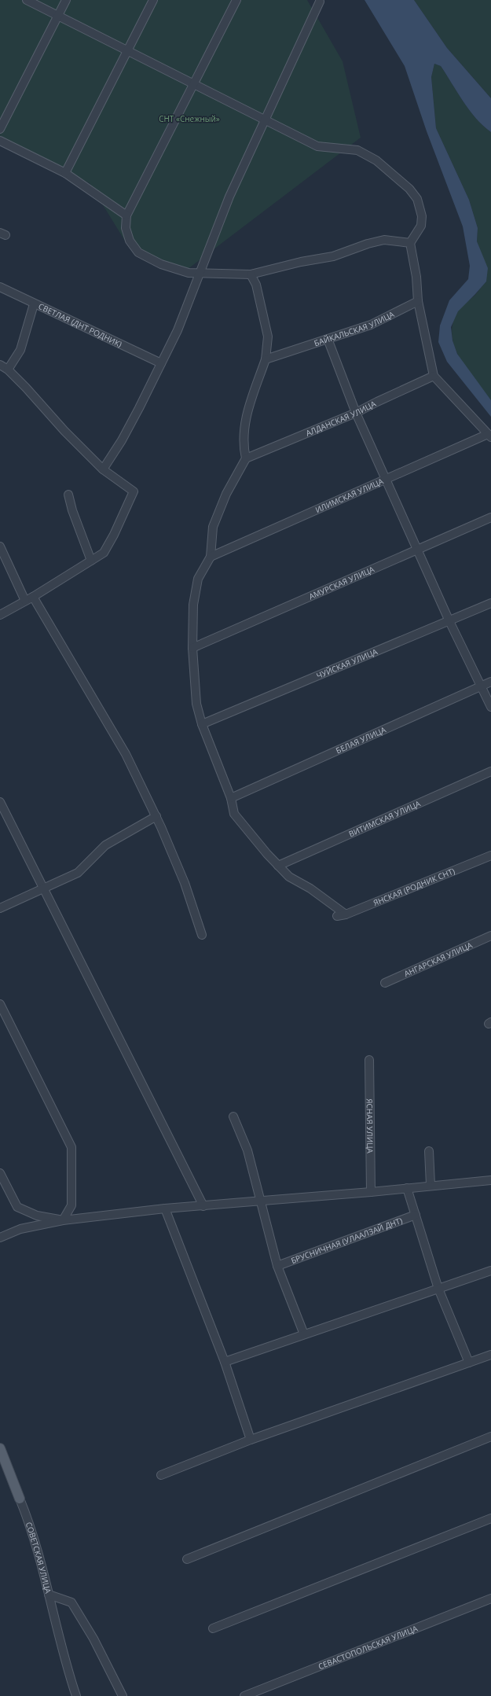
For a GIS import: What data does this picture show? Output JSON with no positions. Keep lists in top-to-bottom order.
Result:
{
  "streets": {
    "main road": ["СОВЕТСКАЯ УЛИЦА"],
    "street": [
      "СВЕТЛАЯ (ДНТ РОДНИК)",
      "БАЙКАЛЬСКАЯ УЛИЦА",
      "АЛДАНСКАЯ УЛИЦА",
      "ИЛИМСКАЯ УЛИЦА",
      "АМУРСКАЯ УЛИЦА",
      "ЧУЙСКАЯ УЛИЦА",
      "БЕЛАЯ УЛИЦА",
      "ВИТИМСКАЯ УЛИЦА",
      "ЯНСКАЯ (РОДНИК СНТ)",
      "АНГАРСКАЯ УЛИЦА",
      "ЯСНАЯ УЛИЦА",
      "БРУСНИЧНАЯ (УЛААЛЗАЙ ДНТ)",
      "СЕВАСТОПОЛЬСКАЯ УЛИЦА"
    ]
  },
  "parks": ["СНТ «Снежный»"]
}
